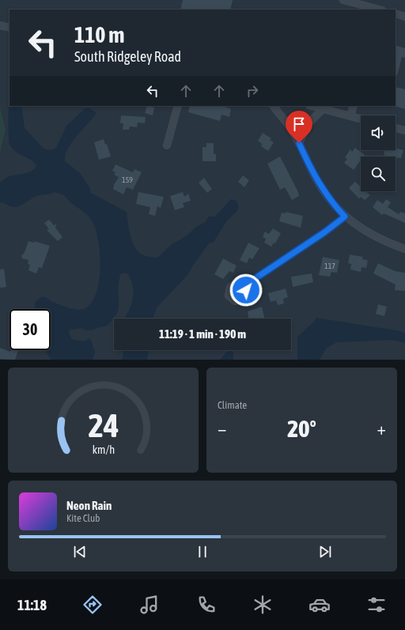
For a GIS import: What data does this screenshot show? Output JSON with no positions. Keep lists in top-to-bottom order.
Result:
{
  "house_numbers": ["159", "117"],
  "page": {
    "turn": ["110 m", "South Ridgeley Road"],
    "limit": "30",
    "trip": "11:19 · 1 min · 190 m",
    "tile": "Climate",
    "heat": ["−", "20°", "+"],
    "song": ["Neon Rain", "Kite Club"],
    "tabs": "11:18",
    "gauge": ["24", "km/h"]
  }
}
